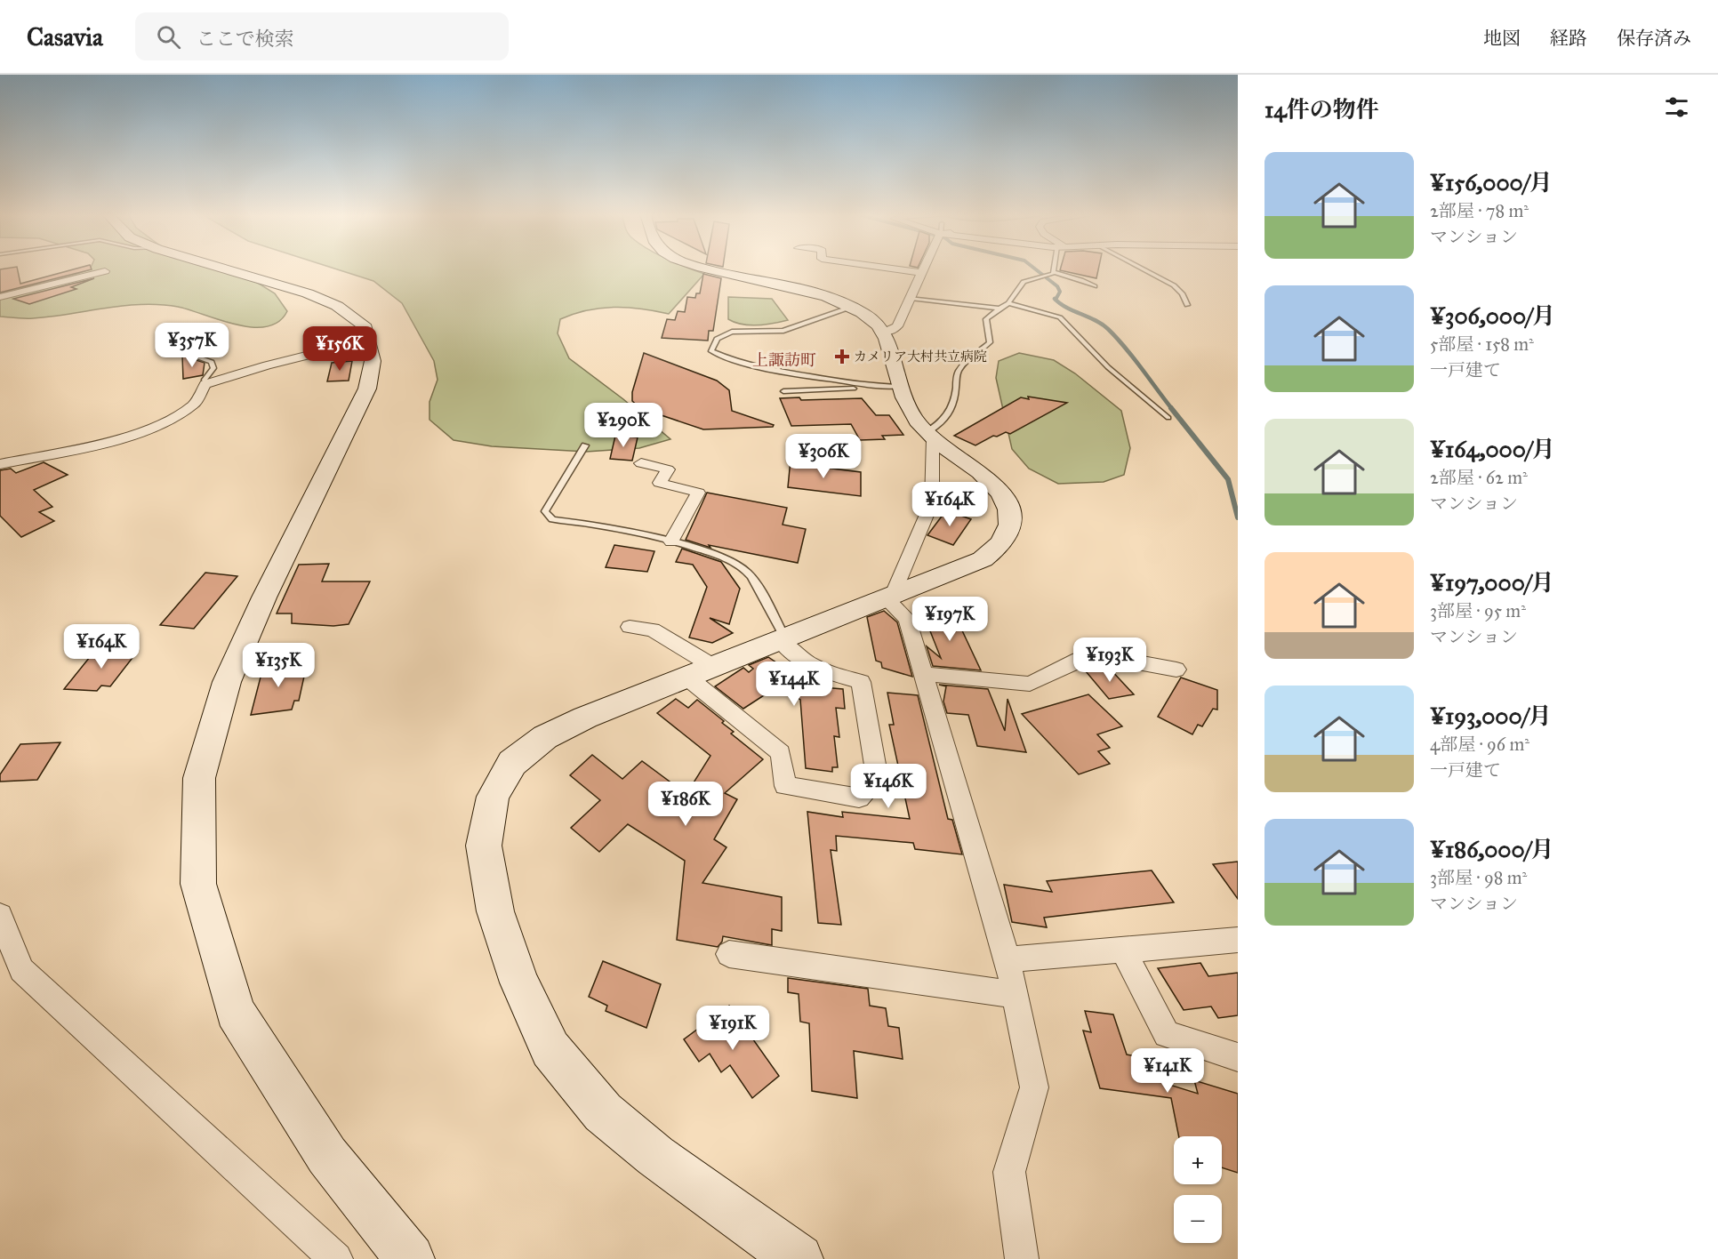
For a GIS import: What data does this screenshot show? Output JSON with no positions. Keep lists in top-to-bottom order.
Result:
{
  "districts": ["上諏訪町"],
  "places": {
    "health": ["カメリア大村共立病院"]
  },
  "page": {
    "header": "Casavia",
    "search": "ここで検索",
    "nav": ["地図", "経路", "保存済み"],
    "heading": "14件の物件",
    "list": [
      {
        "name": "¥156,000/月",
        "note": "2部屋 · 78 m² · マンション"
      },
      {
        "name": "¥306,000/月",
        "note": "5部屋 · 158 m² · 一戸建て"
      },
      {
        "name": "¥164,000/月",
        "note": "2部屋 · 62 m² · マンション"
      },
      {
        "name": "¥197,000/月",
        "note": "3部屋 · 95 m² · マンション"
      },
      {
        "name": "¥193,000/月",
        "note": "4部屋 · 96 m² · 一戸建て"
      },
      {
        "name": "¥186,000/月",
        "note": "3部屋 · 98 m² · マンション"
      }
    ],
    "price": [
      "¥357K",
      "¥156K",
      "¥290K",
      "¥306K",
      "¥164K",
      "¥197K",
      "¥164K",
      "¥193K",
      "¥135K",
      "¥144K",
      "¥146K",
      "¥186K",
      "¥191K",
      "¥141K"
    ],
    "map_buttons": ["+", "−"]
  }
}
